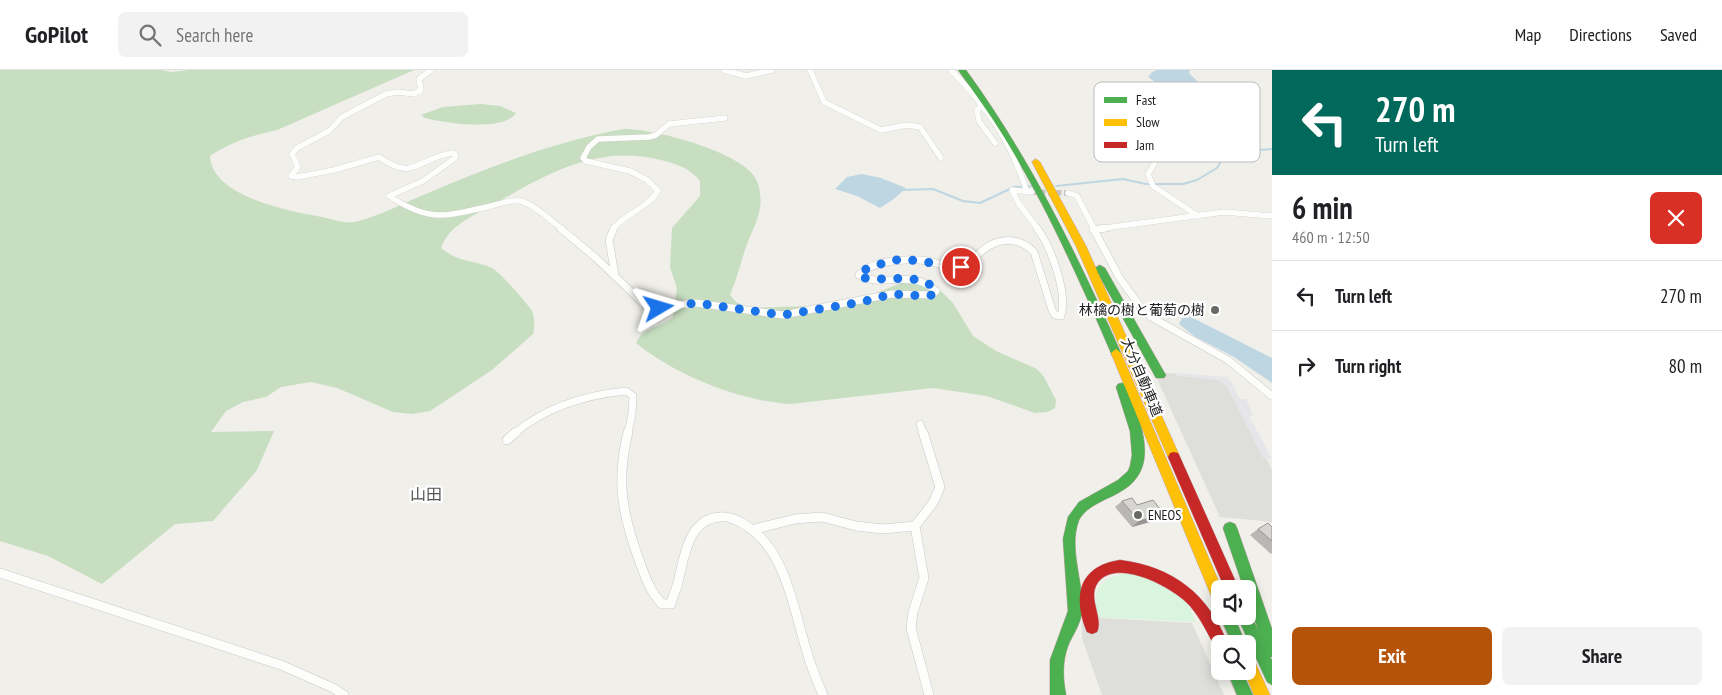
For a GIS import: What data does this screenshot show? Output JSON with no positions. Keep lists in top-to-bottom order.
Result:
{
  "streets": {
    "highway": ["大分自動車道"]
  },
  "districts": ["山田"],
  "places": ["林檎の樹と葡萄の樹", "ENEOS"],
  "legend": ["Fast", "Slow", "Jam"],
  "page": {
    "header": "GoPilot",
    "search": "Search here",
    "nav": ["Map", "Directions", "Saved"],
    "turn": ["270 m", "Turn left"],
    "heading": ["6 min", "460 m · 12:50"],
    "list": [
      {
        "name": "Turn left",
        "value": "270 m"
      },
      {
        "name": "Turn right",
        "value": "80 m"
      }
    ],
    "buttons": ["Exit", "Share"]
  }
}
